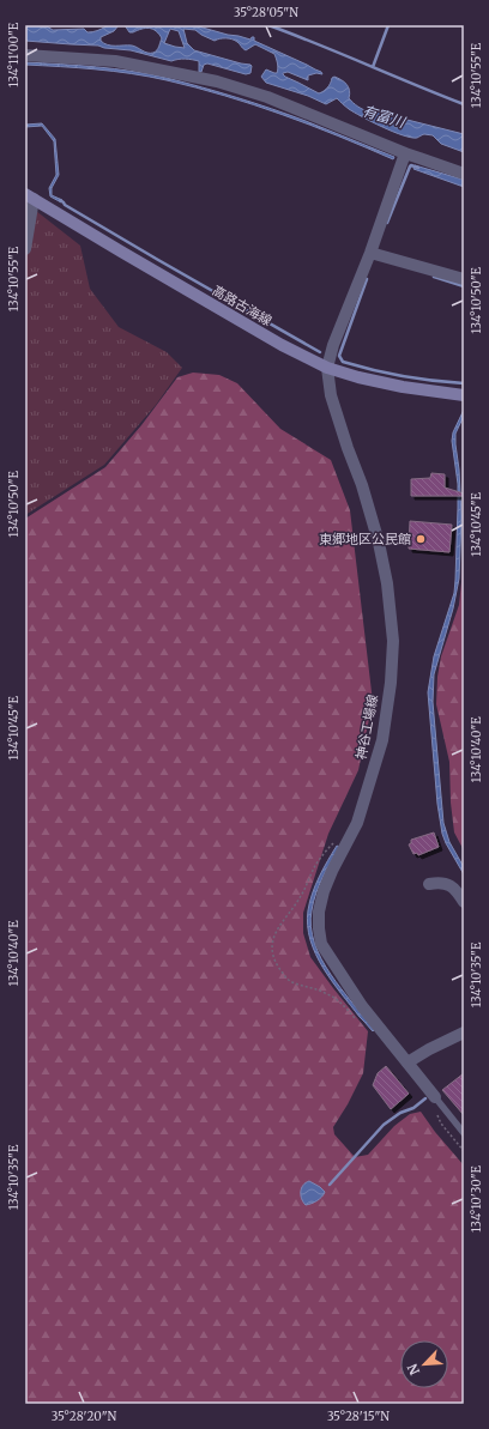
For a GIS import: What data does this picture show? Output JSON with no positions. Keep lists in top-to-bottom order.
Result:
{
  "streets": {
    "main road": ["高路古海線"],
    "street": ["神谷工場線"]
  },
  "crossings": [
    ["高路古海線", "神谷工場線"]
  ],
  "water": ["有富川"],
  "places": ["東郷地区公民館"],
  "north": "bottom left",
  "coordinates": [
    "35°28'05\"N",
    "134°11'00\"E",
    "134°10'55\"E",
    "134°10'50\"E",
    "134°10'45\"E",
    "134°10'40\"E",
    "134°10'35\"E",
    "134°10'30\"E",
    "35°28'20\"N",
    "35°28'15\"N"
  ]
}
